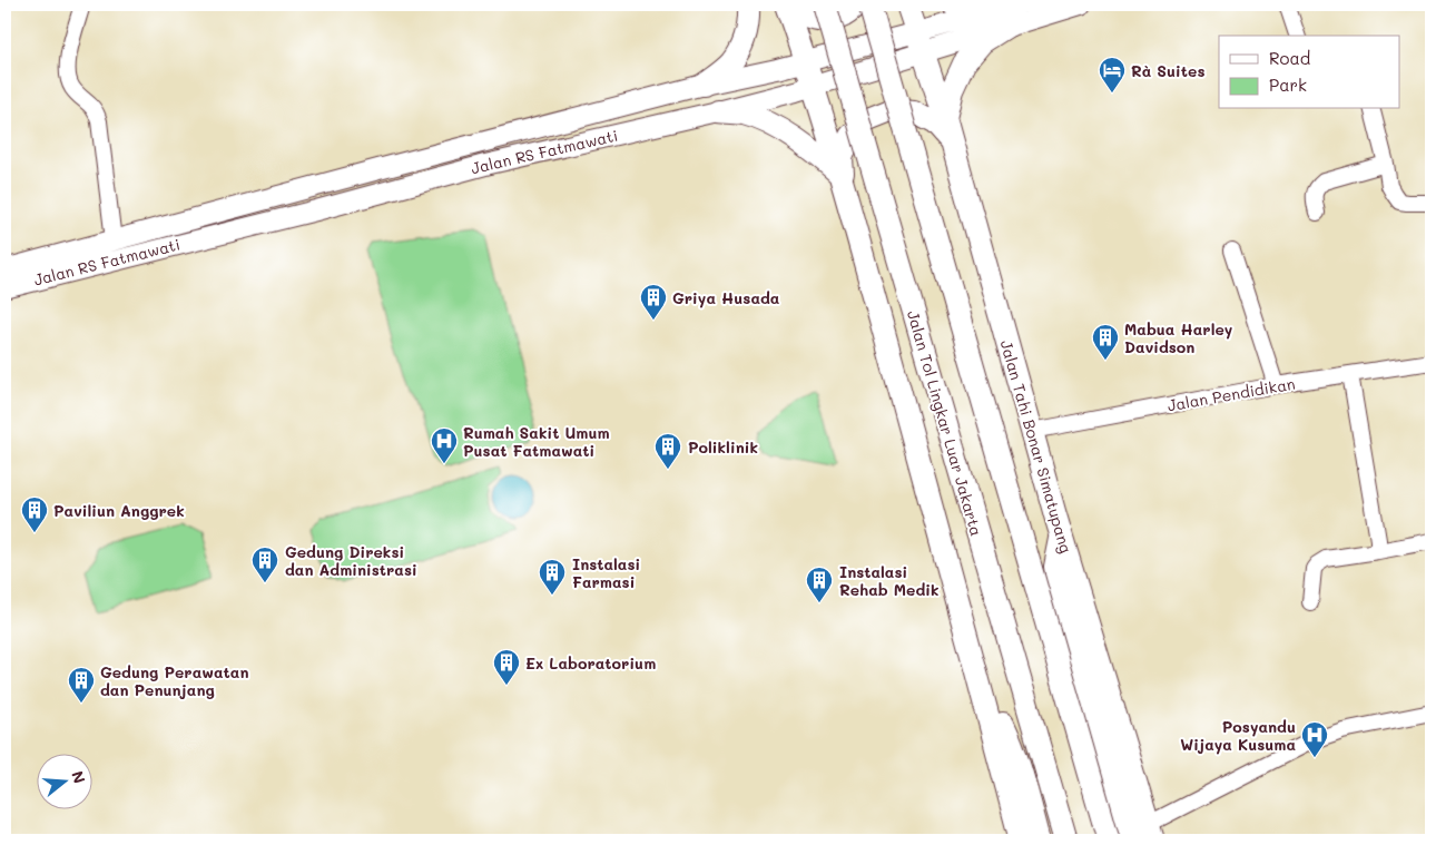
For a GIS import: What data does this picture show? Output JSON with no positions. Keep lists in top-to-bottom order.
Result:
{
  "streets": {
    "highway": ["Jalan Tol Lingkar Luar Jakarta", "Jalan Tahi Bonar Simatupang"],
    "main road": ["Jalan RS Fatmawati"],
    "street": ["Jalan Pendidikan"]
  },
  "crossings": [
    ["Jalan RS Fatmawati", "Jalan Tahi Bonar Simatupang"],
    ["Jalan Pendidikan", "Jalan Tahi Bonar Simatupang"]
  ],
  "places": {
    "hotel": ["Rà Suites"],
    "building": [
      "Griya Husada",
      "Mabua Harley Davidson",
      "Poliklinik",
      "Paviliun Anggrek",
      "Gedung Direksi dan Administrasi",
      "Instalasi Farmasi",
      "Instalasi Rehab Medik",
      "Ex Laboratorium",
      "Gedung Perawatan dan Penunjang"
    ],
    "hospital": ["Rumah Sakit Umum Pusat Fatmawati", "Posyandu Wijaya Kusuma"]
  },
  "legend": ["Road", "Park"],
  "north": "right"
}
